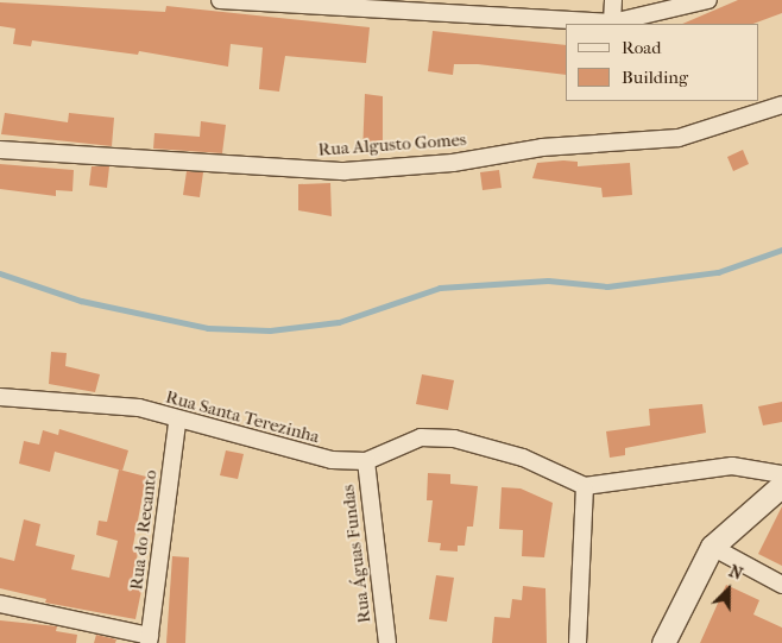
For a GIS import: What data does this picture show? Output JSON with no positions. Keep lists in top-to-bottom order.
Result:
{
  "streets": {
    "street": [
      "Rua Algusto Gomes",
      "Rua Santa Terezinha",
      "Rua do Recanto",
      "Rua Águas Fundas"
    ]
  },
  "crossings": [
    ["Rua Santa Terezinha", "Rua do Recanto"],
    ["Rua Santa Terezinha", "Rua Águas Fundas"]
  ],
  "legend": ["Road", "Building"],
  "north": "top right"
}
